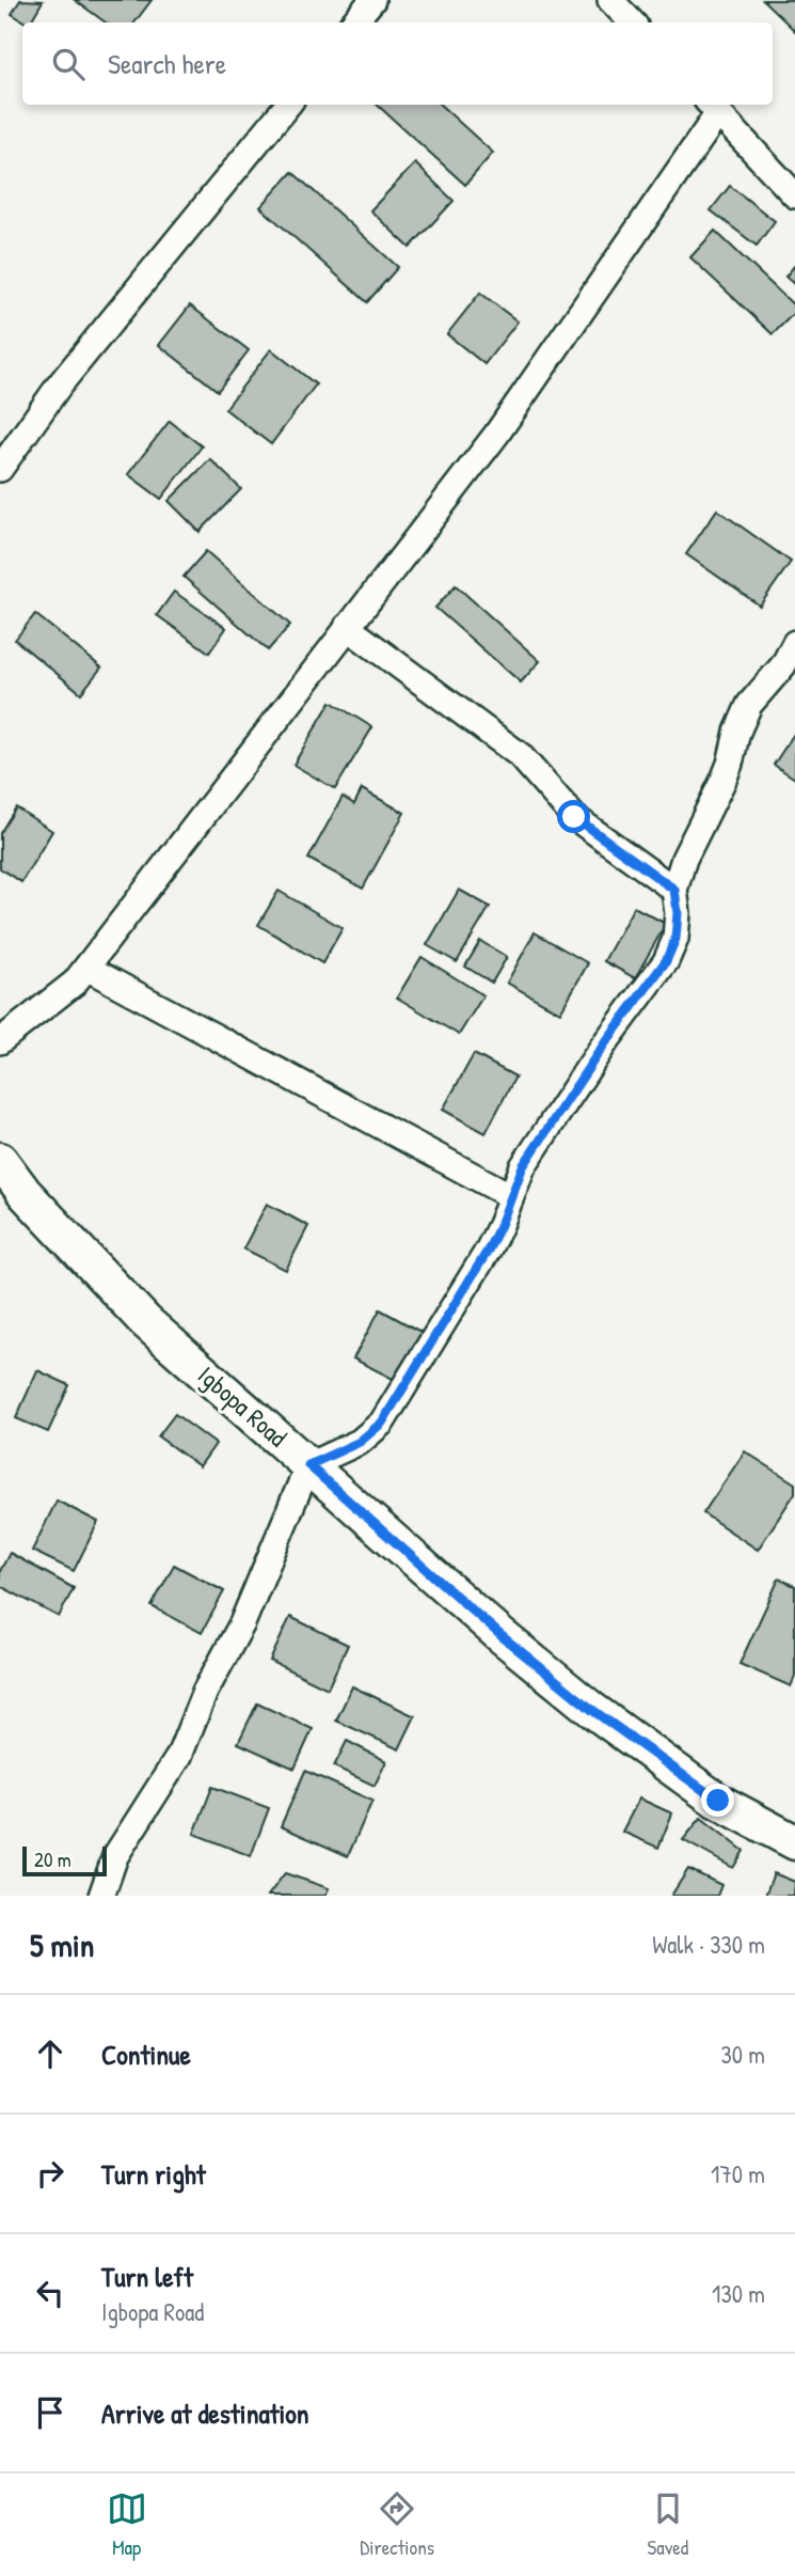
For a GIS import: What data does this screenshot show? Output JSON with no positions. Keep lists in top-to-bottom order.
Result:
{
  "streets": {
    "street": ["Igbopa Road"]
  },
  "scale_bar": "20 m",
  "page": {
    "search": "Search here",
    "scale": "20 m",
    "heading": ["5 min", "Walk · 330 m"],
    "list": [
      ["Continue", "30 m"],
      ["Turn right", "170 m"],
      ["Turn left", "Igbopa Road", "130 m"],
      "Arrive at destination"
    ],
    "nav": ["Map", "Directions", "Saved"]
  }
}
